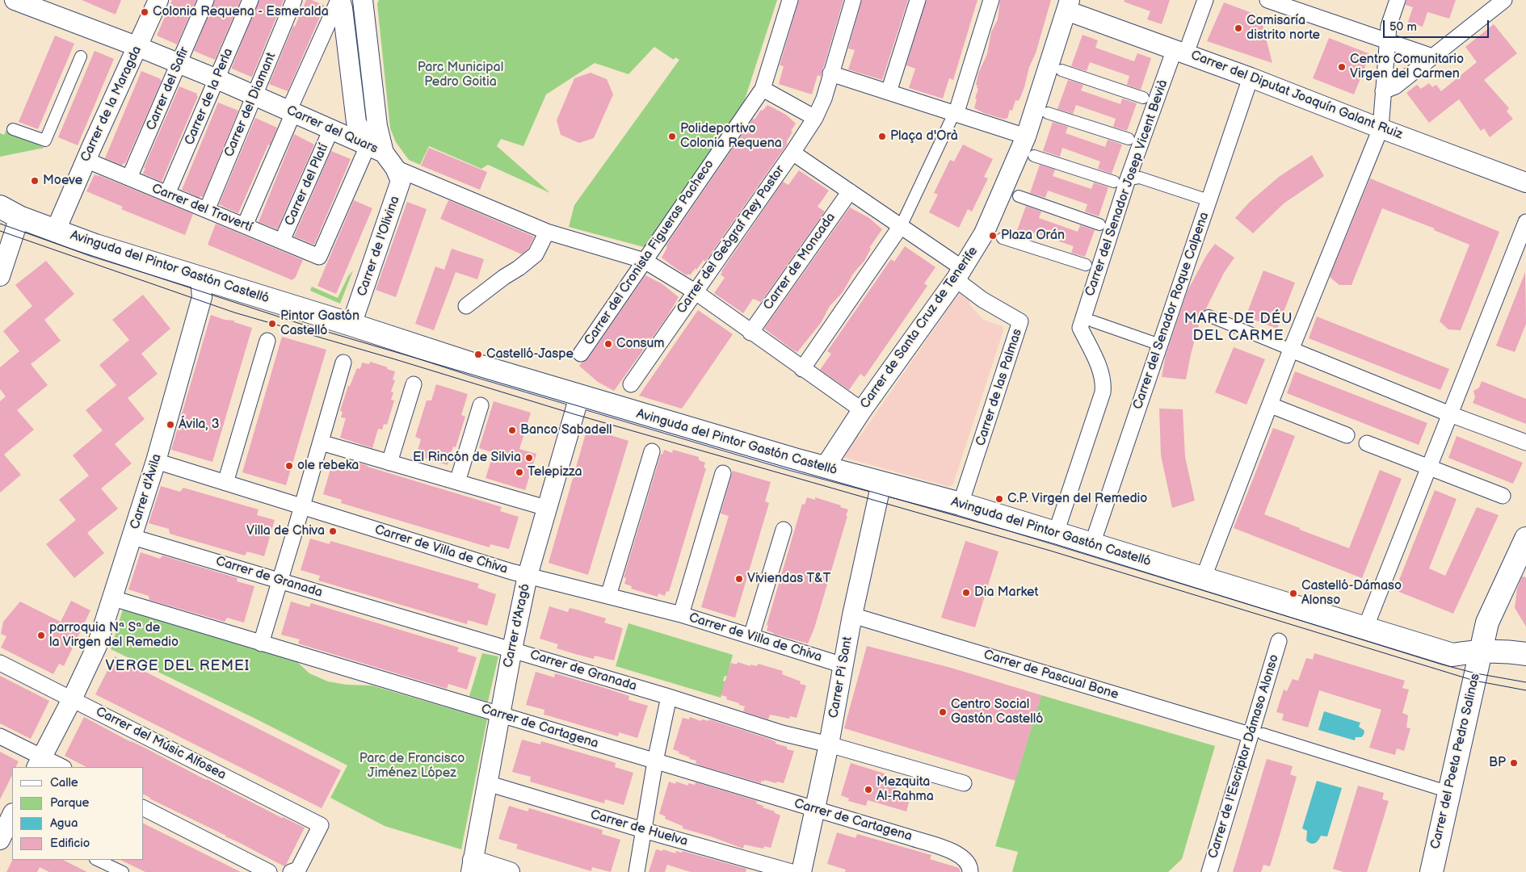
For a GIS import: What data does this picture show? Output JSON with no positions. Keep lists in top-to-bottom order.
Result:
{
  "streets": {
    "main road": ["Avinguda del Pintor Gastón Castelló", "Carrer del Poeta Pedro Salinas"],
    "street": [
      "Carrer del Safir",
      "Carrer del Diputat Joaquín Galant Ruiz",
      "Carrer de la Perla",
      "Carrer de la Maragda",
      "Carrer del Diamant",
      "Carrer del Quars",
      "Carrer del Platí",
      "Carrer del Senador Josep Vicent Bevià",
      "Carrer del Travertí",
      "Carrer del Geògraf Rey Pastor",
      "Carrer de l'Olivina",
      "Carrer del Cronista Figueras Pacheco",
      "Carrer de Moncada",
      "Carrer del Senador Roque Calpena",
      "Carrer de Santa Cruz de Tenerife",
      "Carrer de las Palmas",
      "Carrer d'Àvila",
      "Carrer de Villa de Chiva",
      "Carrer de Granada",
      "Carrer d'Aragó",
      "Carrer de Pascual Bone",
      "Carrer Pi Sant",
      "Carrer de Cartagena",
      "Carrer del Músic Alfosea",
      "Carrer de l'Escriptor Dámaso Alonso",
      "Carrer de Huelva"
    ]
  },
  "crossings": [
    ["Carrer del Safir", "Carrer del Quars"],
    ["Carrer del Safir", "Carrer del Travertí"],
    ["Carrer del Diputat Joaquín Galant Ruiz", "Carrer del Senador Josep Vicent Bevià"],
    ["Carrer del Diputat Joaquín Galant Ruiz", "Carrer del Senador Roque Calpena"],
    ["Carrer del Diputat Joaquín Galant Ruiz", "Carrer de Santa Cruz de Tenerife"],
    ["Carrer de la Perla", "Carrer del Quars"],
    ["Carrer de la Perla", "Carrer del Travertí"],
    ["Carrer de la Maragda", "Carrer del Quars"],
    ["Carrer de la Maragda", "Carrer del Travertí"],
    ["Carrer de la Maragda", "Avinguda del Pintor Gastón Castelló"],
    ["Carrer del Diamant", "Carrer del Quars"],
    ["Carrer del Diamant", "Carrer del Travertí"],
    ["Carrer del Quars", "Carrer del Platí"],
    ["Carrer del Quars", "Carrer del Travertí"],
    ["Carrer del Quars", "Carrer de l'Olivina"],
    ["Carrer del Platí", "Carrer del Travertí"],
    ["Carrer de l'Olivina", "Avinguda del Pintor Gastón Castelló"],
    ["Avinguda del Pintor Gastón Castelló", "Carrer del Senador Roque Calpena"],
    ["Avinguda del Pintor Gastón Castelló", "Carrer de Santa Cruz de Tenerife"],
    ["Avinguda del Pintor Gastón Castelló", "Carrer de las Palmas"],
    ["Avinguda del Pintor Gastón Castelló", "Carrer d'Àvila"],
    ["Avinguda del Pintor Gastón Castelló", "Carrer d'Aragó"],
    ["Avinguda del Pintor Gastón Castelló", "Carrer Pi Sant"],
    ["Avinguda del Pintor Gastón Castelló", "Carrer del Poeta Pedro Salinas"],
    ["Carrer de Santa Cruz de Tenerife", "Carrer de las Palmas"],
    ["Carrer d'Àvila", "Carrer de Villa de Chiva"],
    ["Carrer d'Àvila", "Carrer de Granada"],
    ["Carrer d'Àvila", "Carrer de Cartagena"],
    ["Carrer d'Àvila", "Carrer del Músic Alfosea"],
    ["Carrer de Villa de Chiva", "Carrer d'Aragó"],
    ["Carrer de Villa de Chiva", "Carrer Pi Sant"],
    ["Carrer de Granada", "Carrer d'Aragó"],
    ["Carrer de Granada", "Carrer Pi Sant"],
    ["Carrer d'Aragó", "Carrer de Cartagena"],
    ["Carrer d'Aragó", "Carrer de Huelva"],
    ["Carrer de Pascual Bone", "Carrer Pi Sant"],
    ["Carrer de Pascual Bone", "Carrer de l'Escriptor Dámaso Alonso"],
    ["Carrer Pi Sant", "Carrer de Cartagena"]
  ],
  "districts": ["MARE DE DÉU DEL CARME", "VERGE DEL REMEI"],
  "parks": ["Parc Municipal Pedro Goitia", "Parc de Francisco Jiménez López"],
  "places": [
    "Colonia Requena - Esmeralda",
    "Comisaría distrito norte",
    "Centro Comunitario Virgen del Carmen",
    "Polideportivo Colonia Requena",
    "Plaça d'Orà",
    "Moeve",
    "Plaza Orán",
    "Pintor Gastón Castelló",
    "Consum",
    "Castelló-Jaspe",
    "Ávila, 3",
    "Banco Sabadell",
    "El Rincón de Silvia",
    "ole rebeka",
    "Telepizza",
    "C.P. Virgen del Remedio",
    "Villa de Chiva",
    "Viviendas T&T",
    "Dia Market",
    "Castelló-Dámaso Alonso",
    "parroquia Nª Sª de la Virgen del Remedio",
    "Centro Social Gastón Castelló",
    "BP",
    "Mezquita Al-Rahma"
  ],
  "legend": [
    "Calle",
    "Parque",
    "Agua",
    "Edificio"
  ],
  "scale_bar": "50 m"
}
